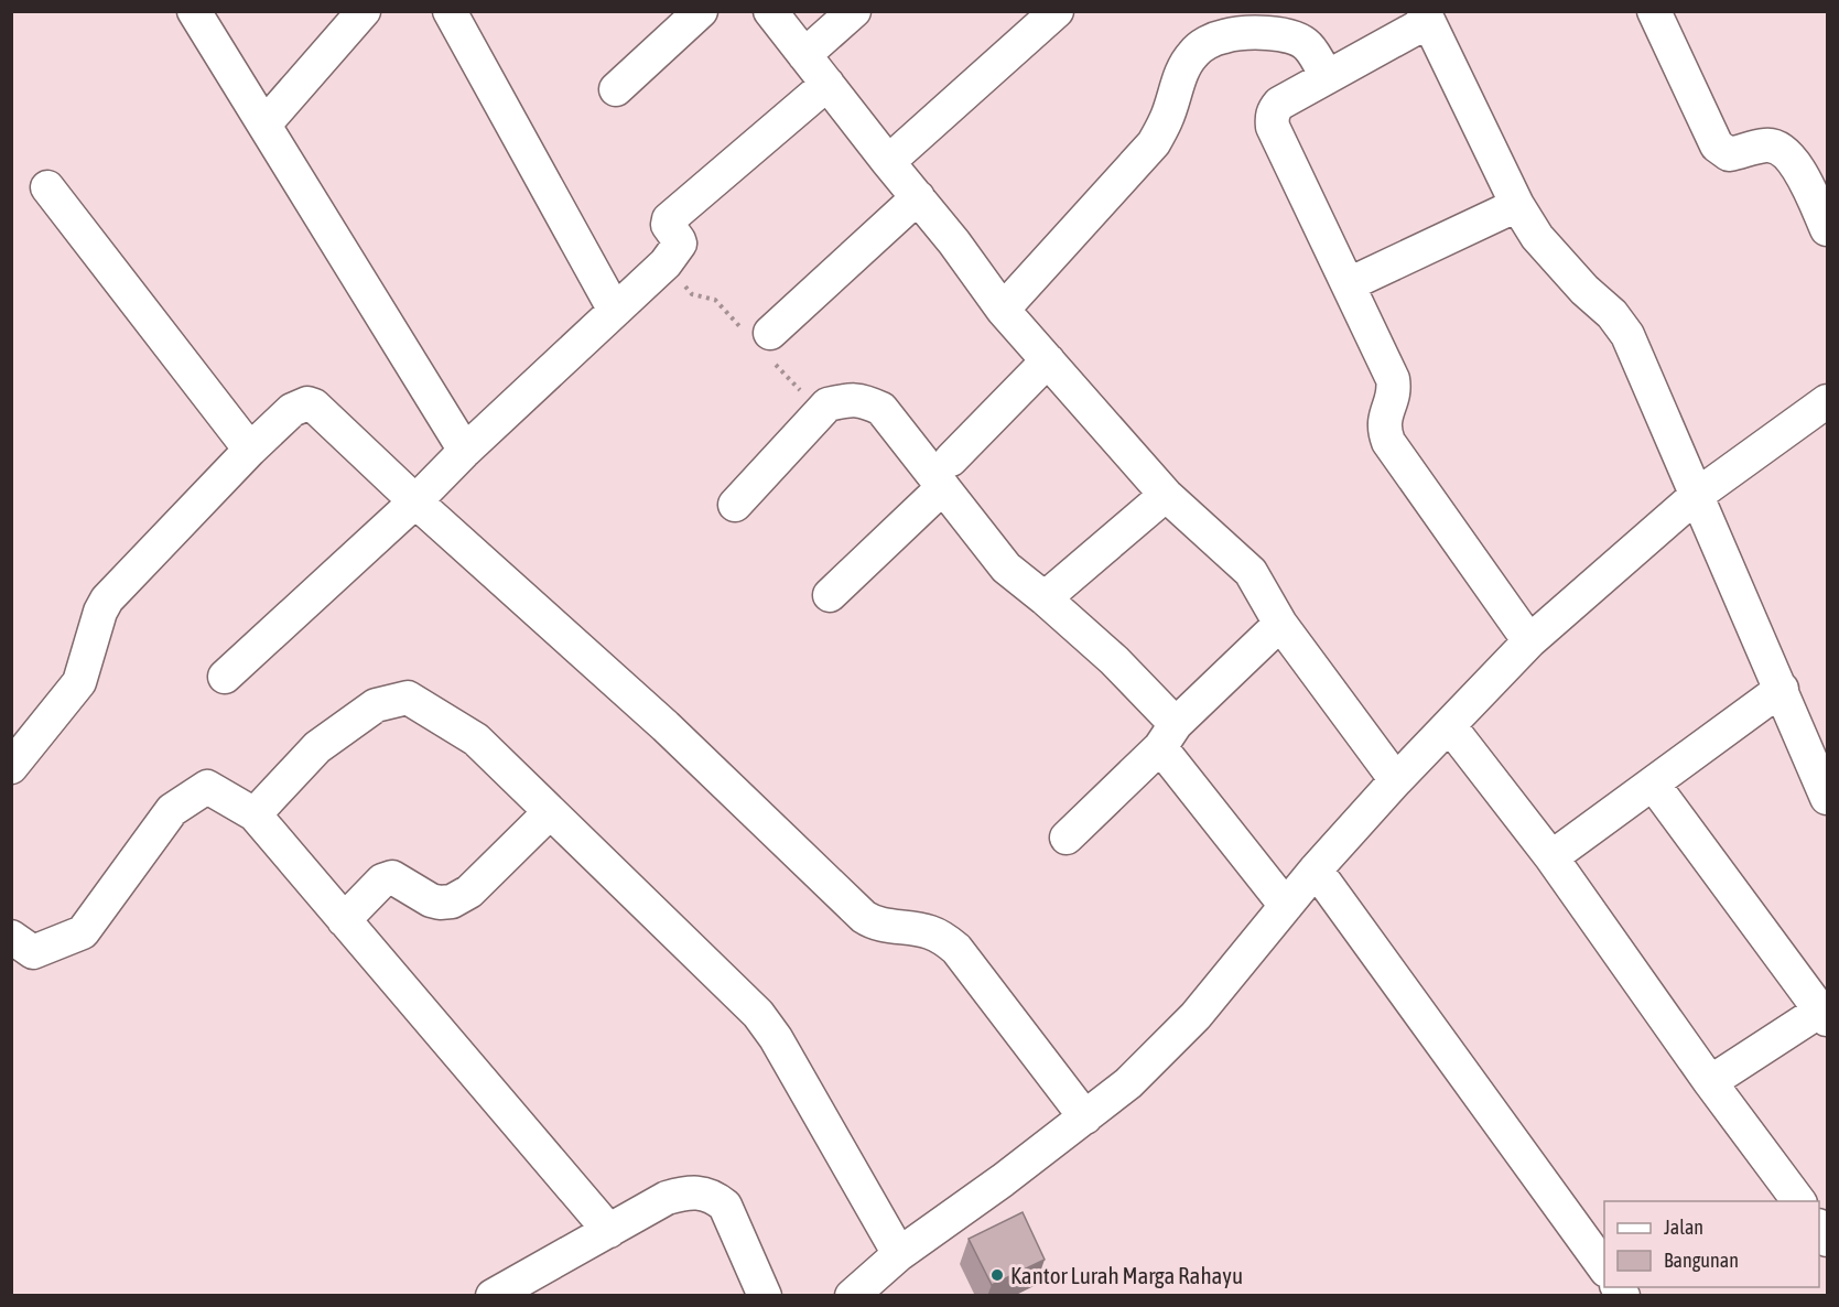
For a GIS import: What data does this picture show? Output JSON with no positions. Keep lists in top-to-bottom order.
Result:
{
  "places": ["Kantor Lurah Marga Rahayu"],
  "legend": ["Jalan", "Bangunan"]
}
